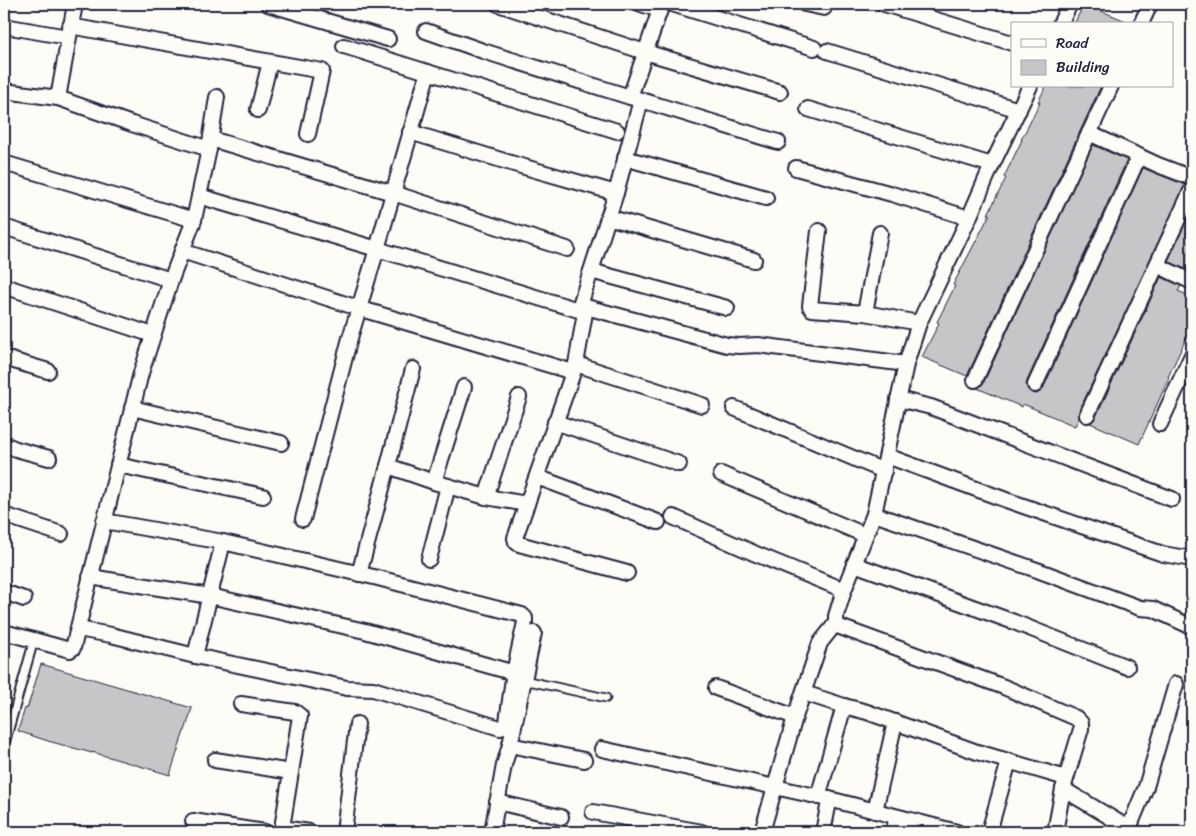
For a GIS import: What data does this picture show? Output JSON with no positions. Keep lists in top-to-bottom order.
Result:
{
  "legend": ["Road", "Building"]
}
